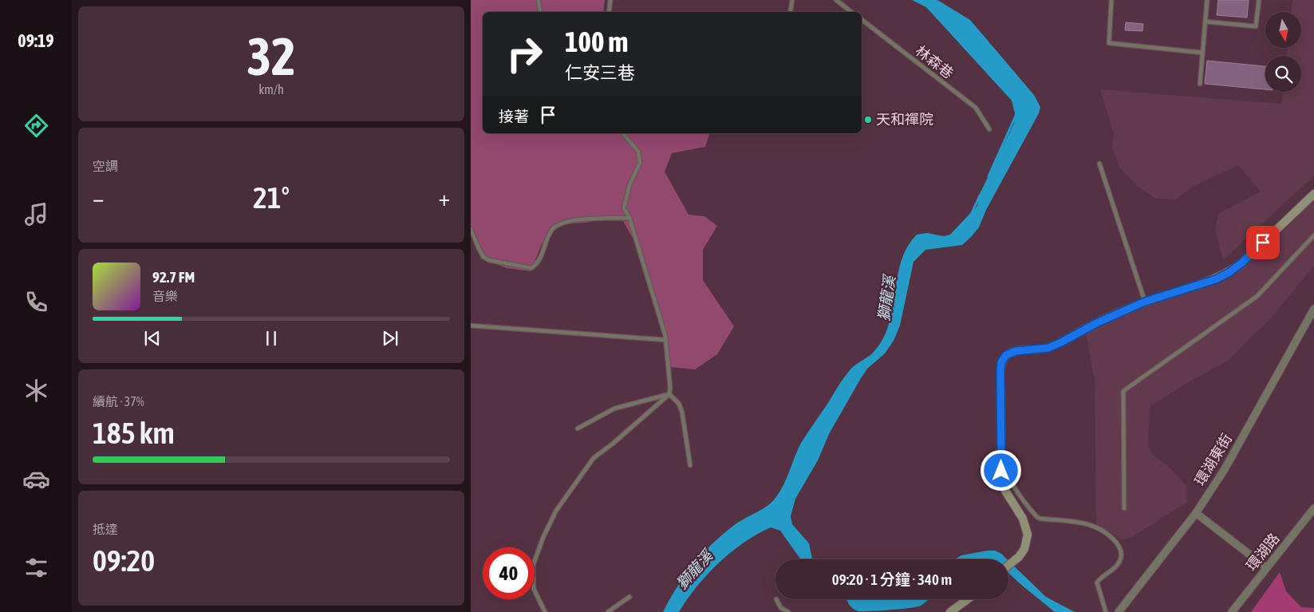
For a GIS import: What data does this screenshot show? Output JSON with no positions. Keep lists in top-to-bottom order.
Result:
{
  "streets": {
    "street": ["環湖東街", "環湖路"],
    "lane": ["林森巷"]
  },
  "water": ["獅龍溪"],
  "places": ["天和禪院"],
  "north": "bottom",
  "page": {
    "tabs": "09:19",
    "tile": [
      ["32", "km/h"],
      "空調",
      ["續航 · 37%", "185 km"],
      ["抵達", "09:20"]
    ],
    "turn": ["100 m", "仁安三巷"],
    "then": "接著",
    "heat": ["−", "21°", "+"],
    "song": ["92.7 FM", "音樂"],
    "limit": "40",
    "trip": "09:20 · 1 分鐘 · 340 m"
  }
}
